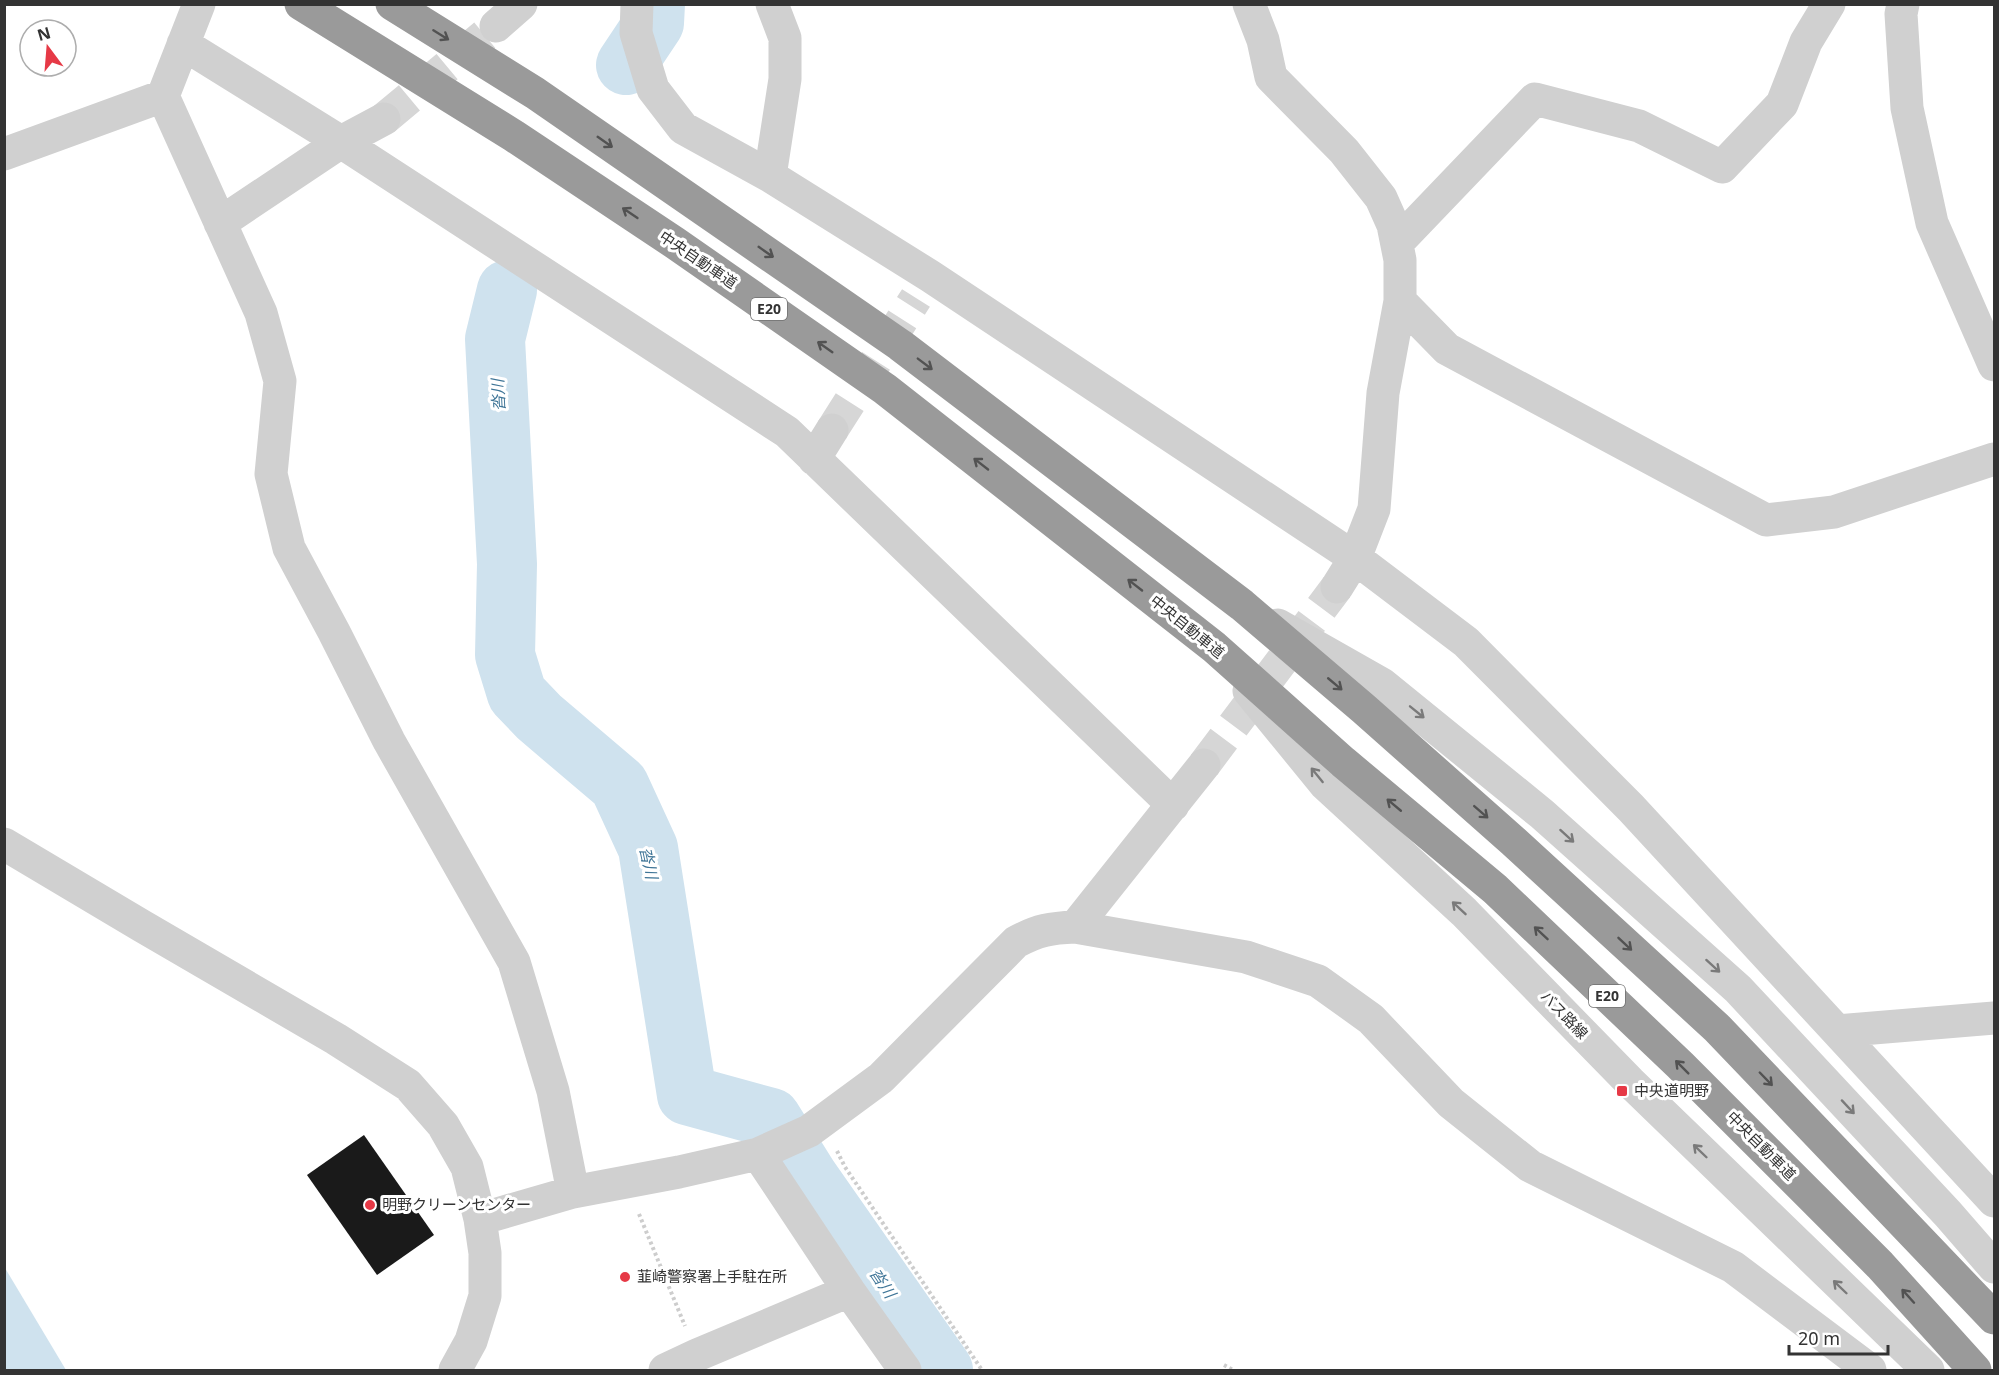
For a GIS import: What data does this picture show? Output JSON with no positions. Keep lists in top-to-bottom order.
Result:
{
  "streets": {
    "highway": ["中央自動車道", "E20"],
    "street": ["バス路線"]
  },
  "crossings": [
    ["中央自動車道", "バス路線"]
  ],
  "water": ["沓川"],
  "places": {
    "transit": ["中央道明野"],
    "other": ["明野クリーンセンター", "韮崎警察署上手駐在所"]
  },
  "scale_bar": "20 m",
  "north": "top"
}
